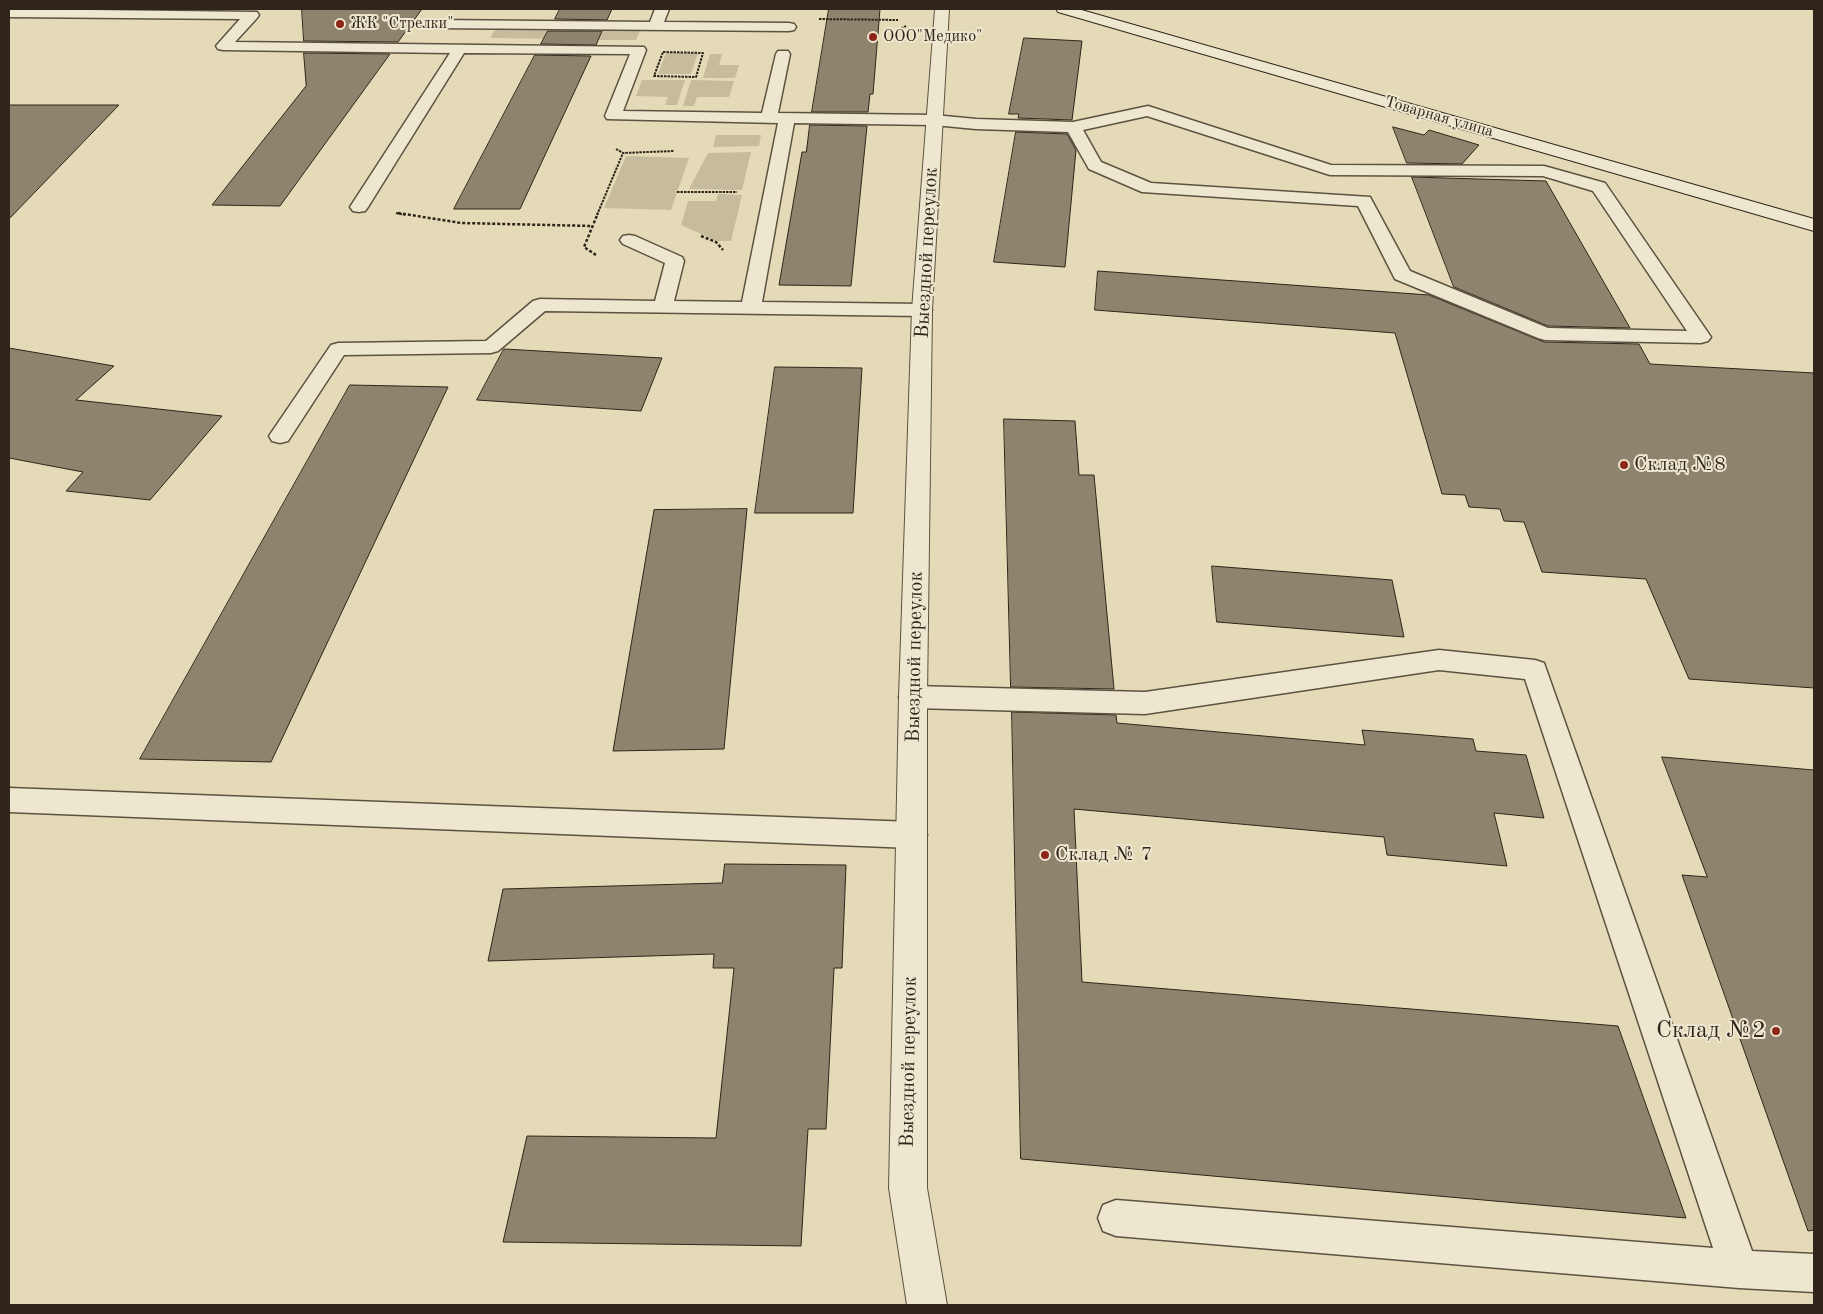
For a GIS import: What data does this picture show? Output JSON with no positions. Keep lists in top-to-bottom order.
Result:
{
  "streets": {
    "street": ["Товарная улица", "Выездной переулок"]
  },
  "places": [
    "ЖК \"Стрелки\"",
    "ООО\"Медико\"",
    "Склад №8",
    "Склад № 7",
    "Склад №2"
  ]
}
